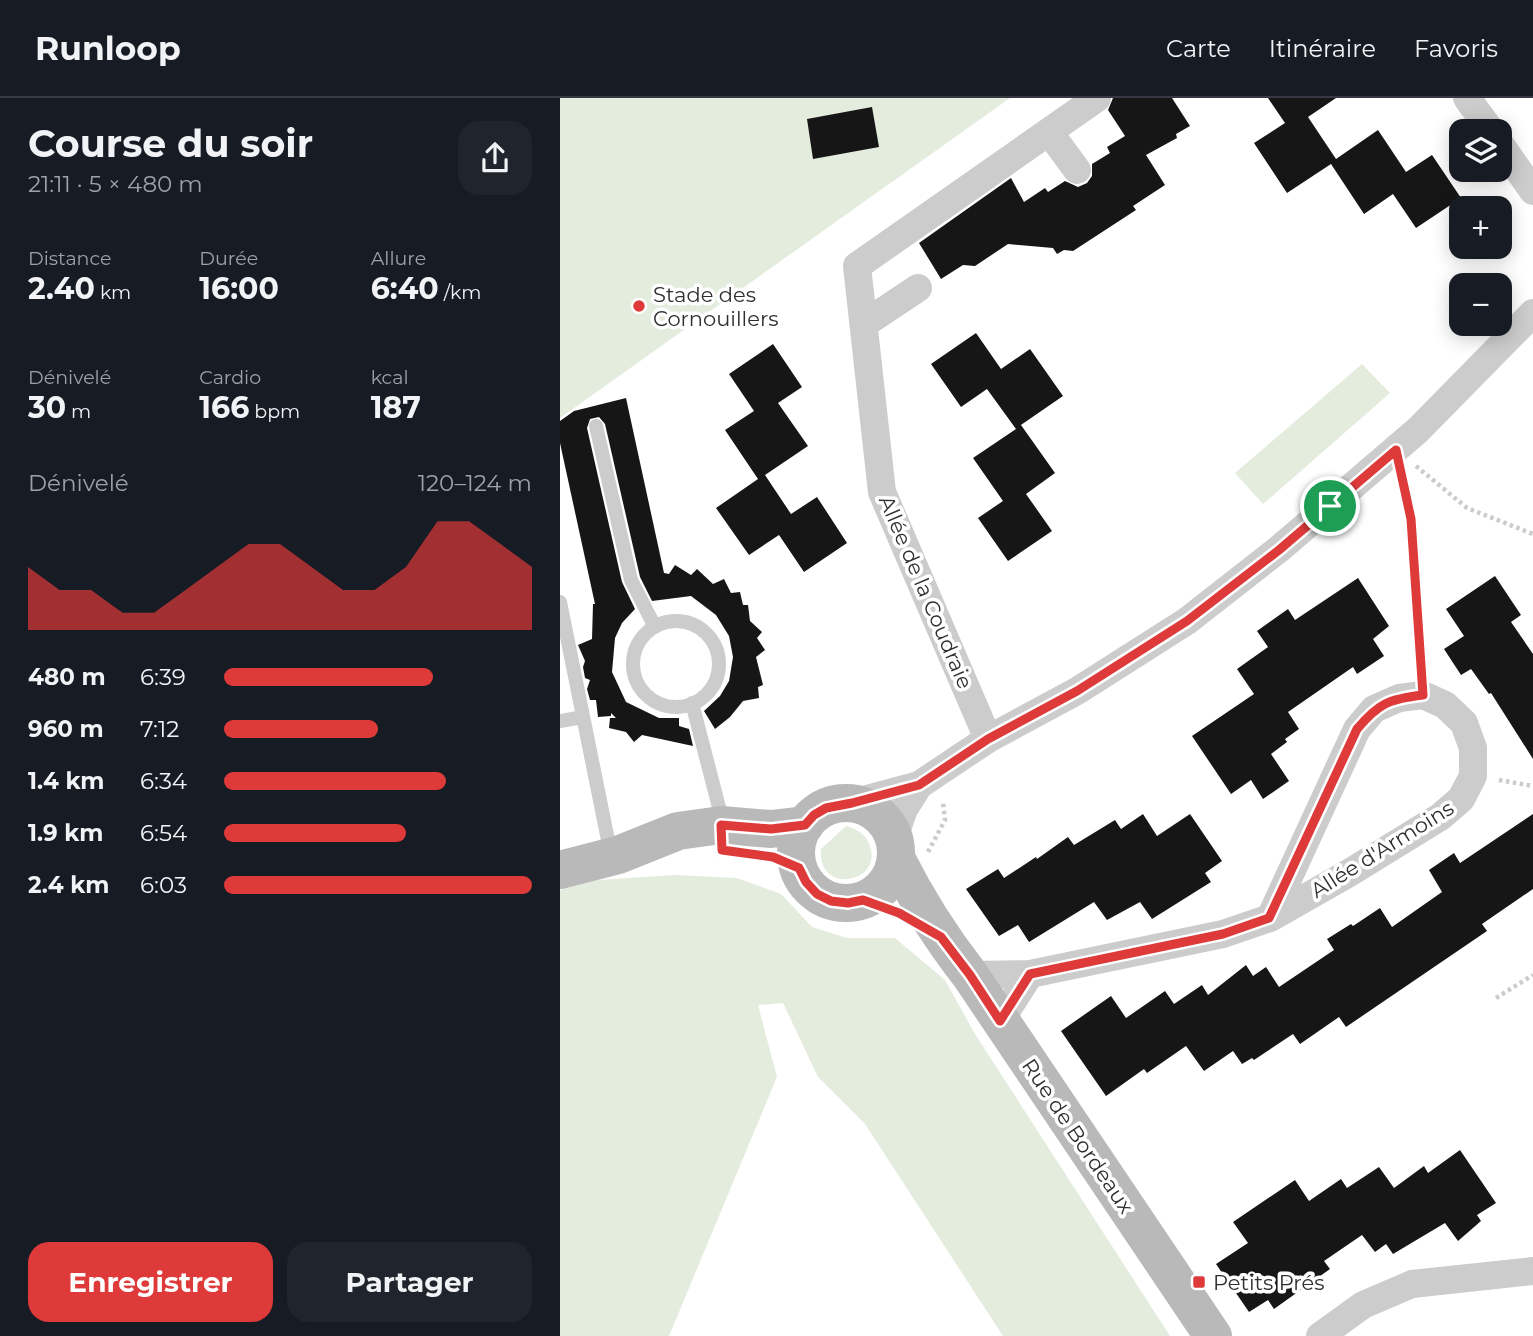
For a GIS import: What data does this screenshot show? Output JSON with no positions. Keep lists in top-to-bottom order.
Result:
{
  "streets": {
    "main road": ["Rue de Bordeaux"],
    "street": ["Allée de la Coudraie", "Allée d'Armoins"]
  },
  "crossings": [
    ["Allée d'Armoins", "Rue de Bordeaux"]
  ],
  "places": {
    "other": ["Stade des Cornouillers"],
    "transit": ["Petits Prés"]
  },
  "page": {
    "header": "Runloop",
    "nav": ["Carte", "Itinéraire", "Favoris"],
    "heading": ["Course du soir", "21:11 · 5 × 480 m"],
    "map_buttons": ["+", "−"],
    "stats": [
      ["Distance", "2.40 km"],
      ["Durée", "16:00"],
      ["Allure", "6:40 /km"],
      ["Dénivelé", "30 m"],
      ["Cardio", "166 bpm"],
      ["kcal", "187"]
    ],
    "chart": ["Dénivelé", "120–124 m"],
    "list": [
      {
        "name": "480 m",
        "note": "6:39"
      },
      {
        "name": "960 m",
        "note": "7:12"
      },
      {
        "name": "1.4 km",
        "note": "6:34"
      },
      {
        "name": "1.9 km",
        "note": "6:54"
      },
      {
        "name": "2.4 km",
        "note": "6:03"
      }
    ],
    "buttons": ["Enregistrer", "Partager"]
  }
}
